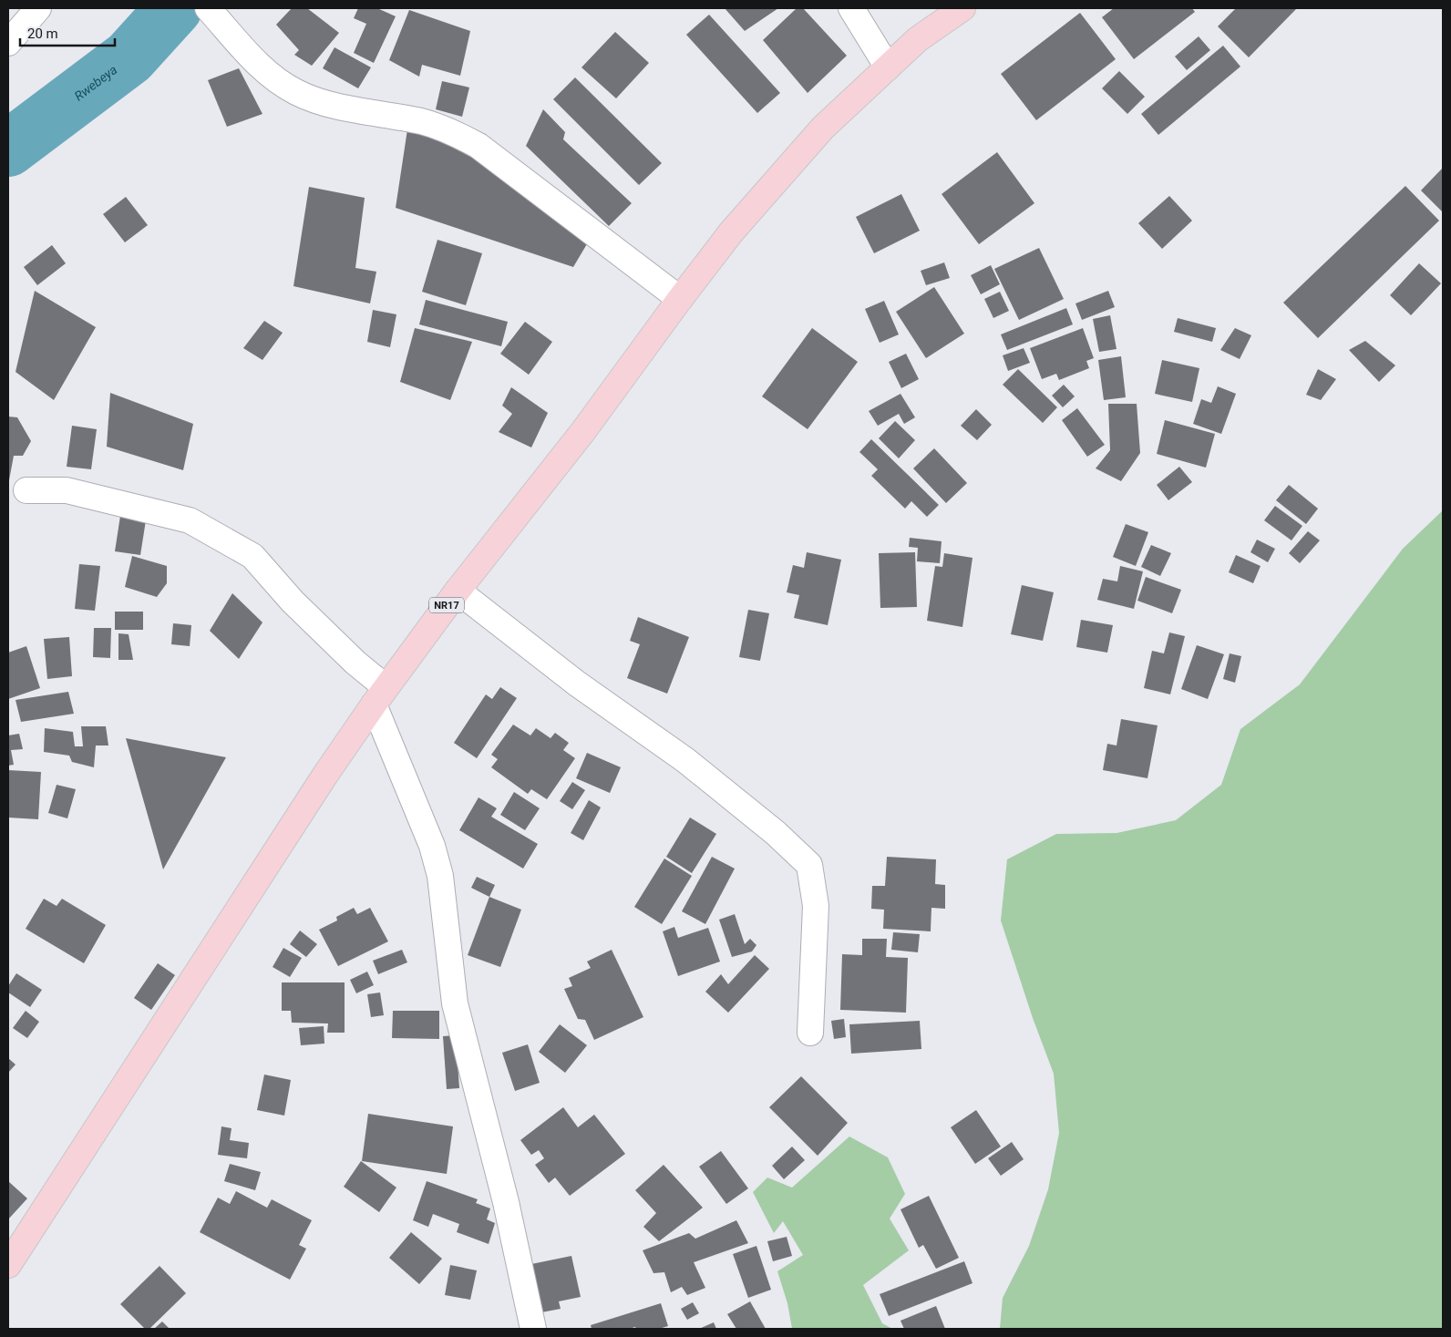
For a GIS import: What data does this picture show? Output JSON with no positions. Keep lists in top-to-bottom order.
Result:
{
  "streets": {
    "main road": ["NR17"]
  },
  "water": ["Rwebeya"],
  "scale_bar": "20 m"
}
